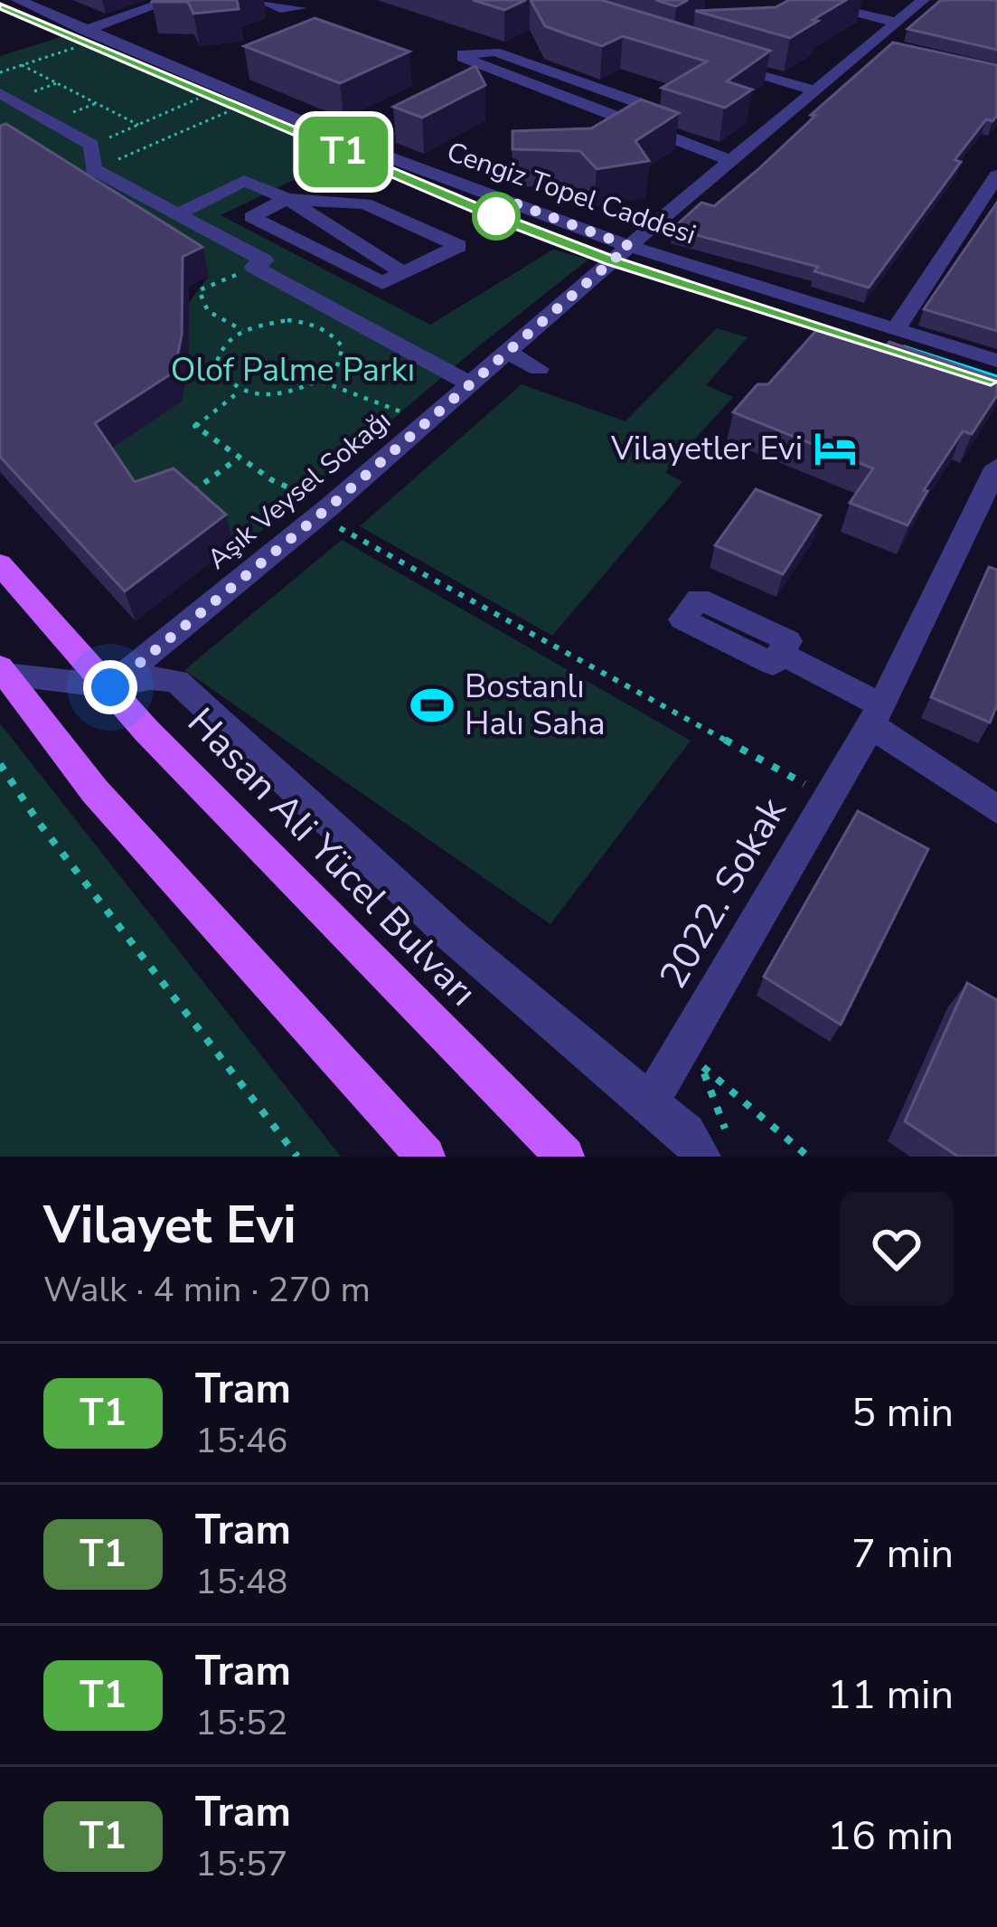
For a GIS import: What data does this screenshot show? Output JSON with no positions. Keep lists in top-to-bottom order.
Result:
{
  "streets": {
    "main road": ["Hasan Ali Yücel Bulvarı"],
    "street": ["Cengiz Topel Caddesi", "Aşık Veysel Sokağı", "2022. Sokak"]
  },
  "crossings": [
    ["Cengiz Topel Caddesi", "Aşık Veysel Sokağı"],
    ["Aşık Veysel Sokağı", "Hasan Ali Yücel Bulvarı"]
  ],
  "parks": ["Olof Palme Parkı"],
  "places": {
    "hotel": ["Vilayetler Evi"],
    "sports": ["Bostanlı Halı Saha"]
  },
  "lines": ["tram line T1"],
  "page": {
    "on_map": "T1",
    "heading": ["Vilayet Evi", "Walk · 4 min · 270 m"],
    "list": [
      {
        "mark": "T1",
        "name": "Tram",
        "note": "15:46",
        "value": "5 min"
      },
      {
        "mark": "T1",
        "name": "Tram",
        "note": "15:48",
        "value": "7 min"
      },
      {
        "mark": "T1",
        "name": "Tram",
        "note": "15:52",
        "value": "11 min"
      },
      {
        "mark": "T1",
        "name": "Tram",
        "note": "15:57",
        "value": "16 min"
      }
    ]
  }
}
